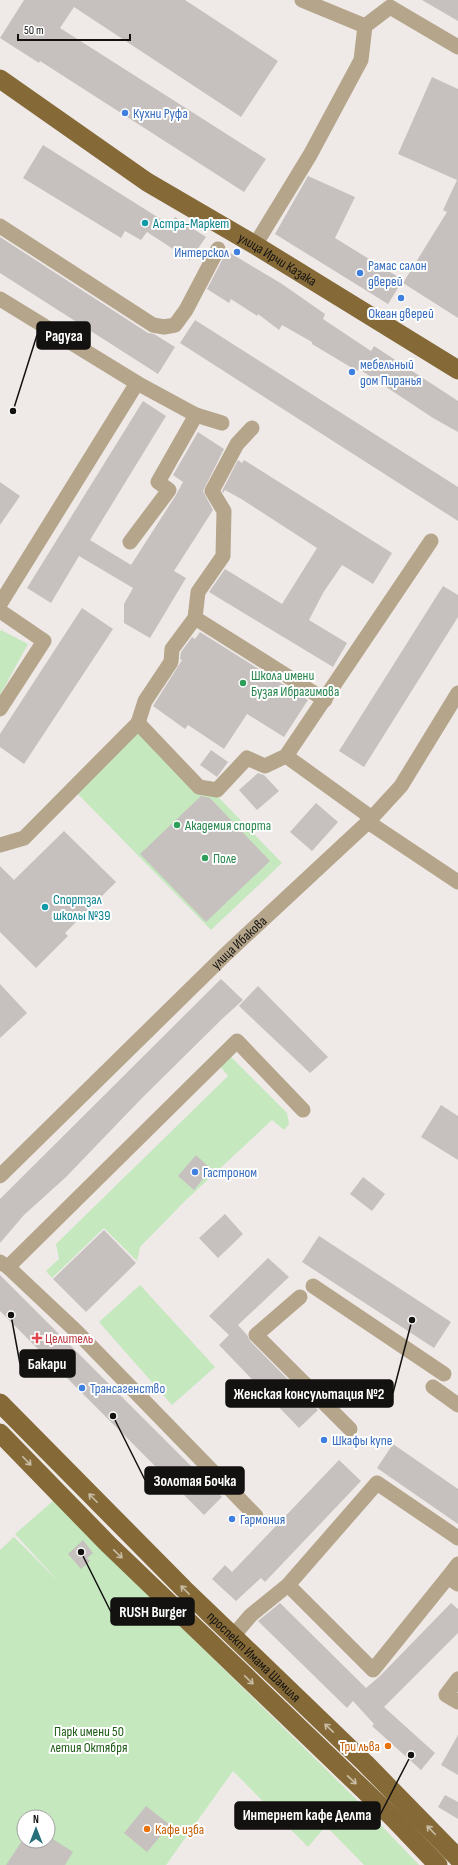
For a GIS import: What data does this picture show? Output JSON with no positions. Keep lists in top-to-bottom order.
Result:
{
  "streets": {
    "main road": ["улица Ирчи Казака", "проспект Имама Шамиля"],
    "street": ["улица Ибакова"]
  },
  "parks": ["Парк имени 50 летия Октября"],
  "places": {
    "other": [
      "Кухни Руфа",
      "Астра-Маркет",
      "Интерскол",
      "Рамас салон дверей",
      "Океан дверей",
      "мебельный дом Пиранья",
      "Радуга",
      "Школа имени Бузая Ибрагимова",
      "Академия спорта",
      "Поле",
      "Спортзал школы №39",
      "Гастроном",
      "Бакари",
      "Женская консультация №2",
      "Трансагенство",
      "Золотая Бочка",
      "Шкафы купе",
      "Гармония",
      "RUSH Burger",
      "Три льва",
      "Интернет кафе Делта",
      "Кафе изба"
    ],
    "health": ["Целитель"]
  },
  "scale_bar": "50 m",
  "north": "top"
}
